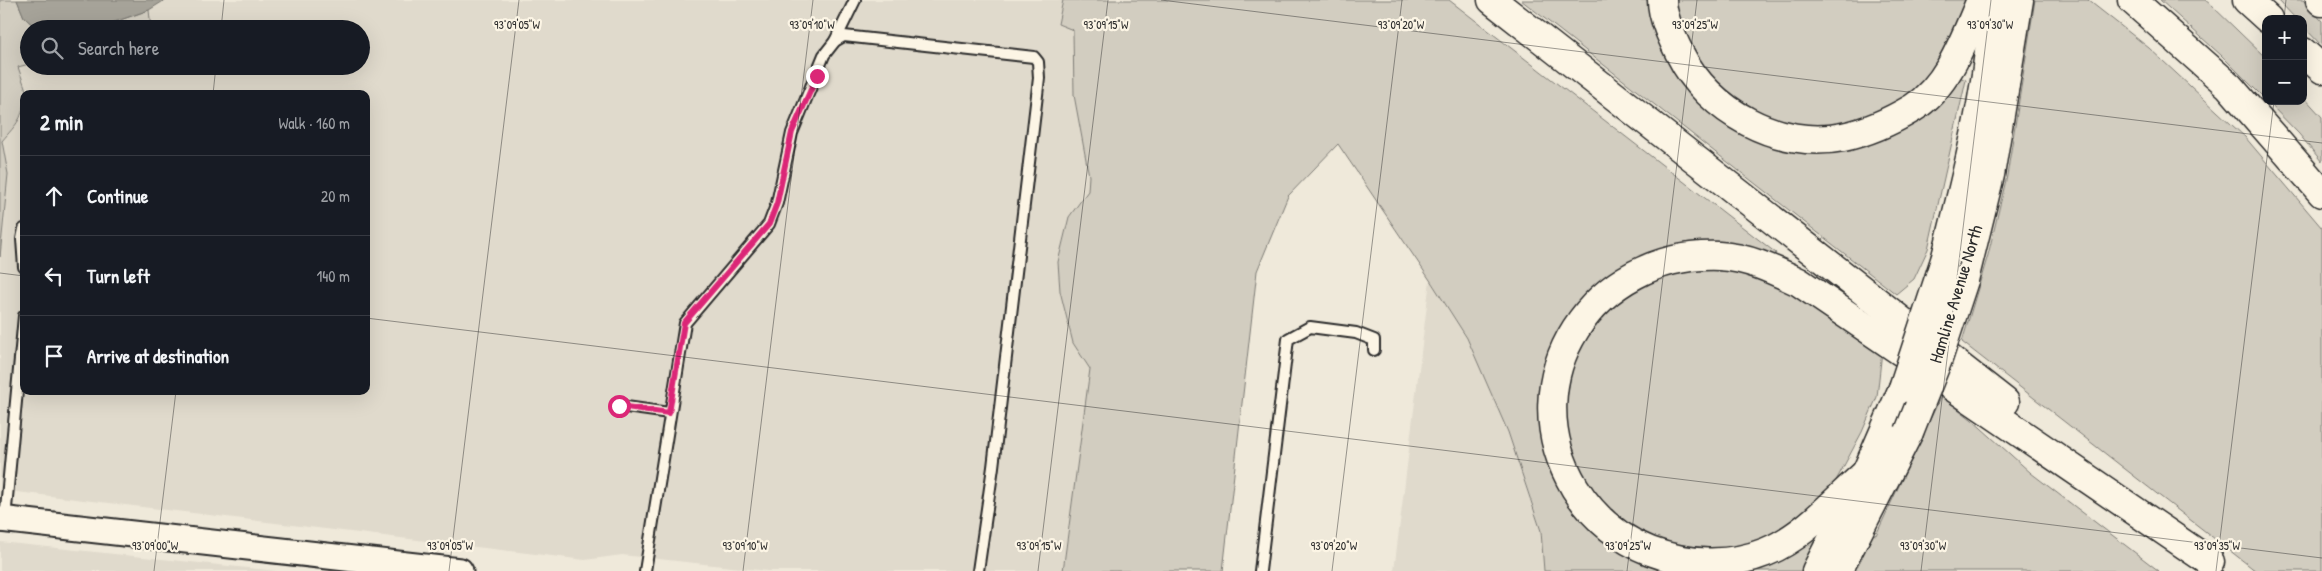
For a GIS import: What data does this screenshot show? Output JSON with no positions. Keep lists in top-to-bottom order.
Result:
{
  "streets": {
    "highway": ["Hamline Avenue North"]
  },
  "page": {
    "map_buttons": ["+", "−"],
    "search": "Search here",
    "heading": ["2 min", "Walk · 160 m"],
    "list": [
      ["Continue", "20 m"],
      ["Turn left", "140 m"],
      "Arrive at destination"
    ]
  },
  "coordinates": [
    "93°09'05\"W",
    "93°09'10\"W",
    "93°09'15\"W",
    "93°09'20\"W",
    "93°09'25\"W",
    "93°09'30\"W",
    "93°09'00\"W",
    "93°09'35\"W"
  ]
}
